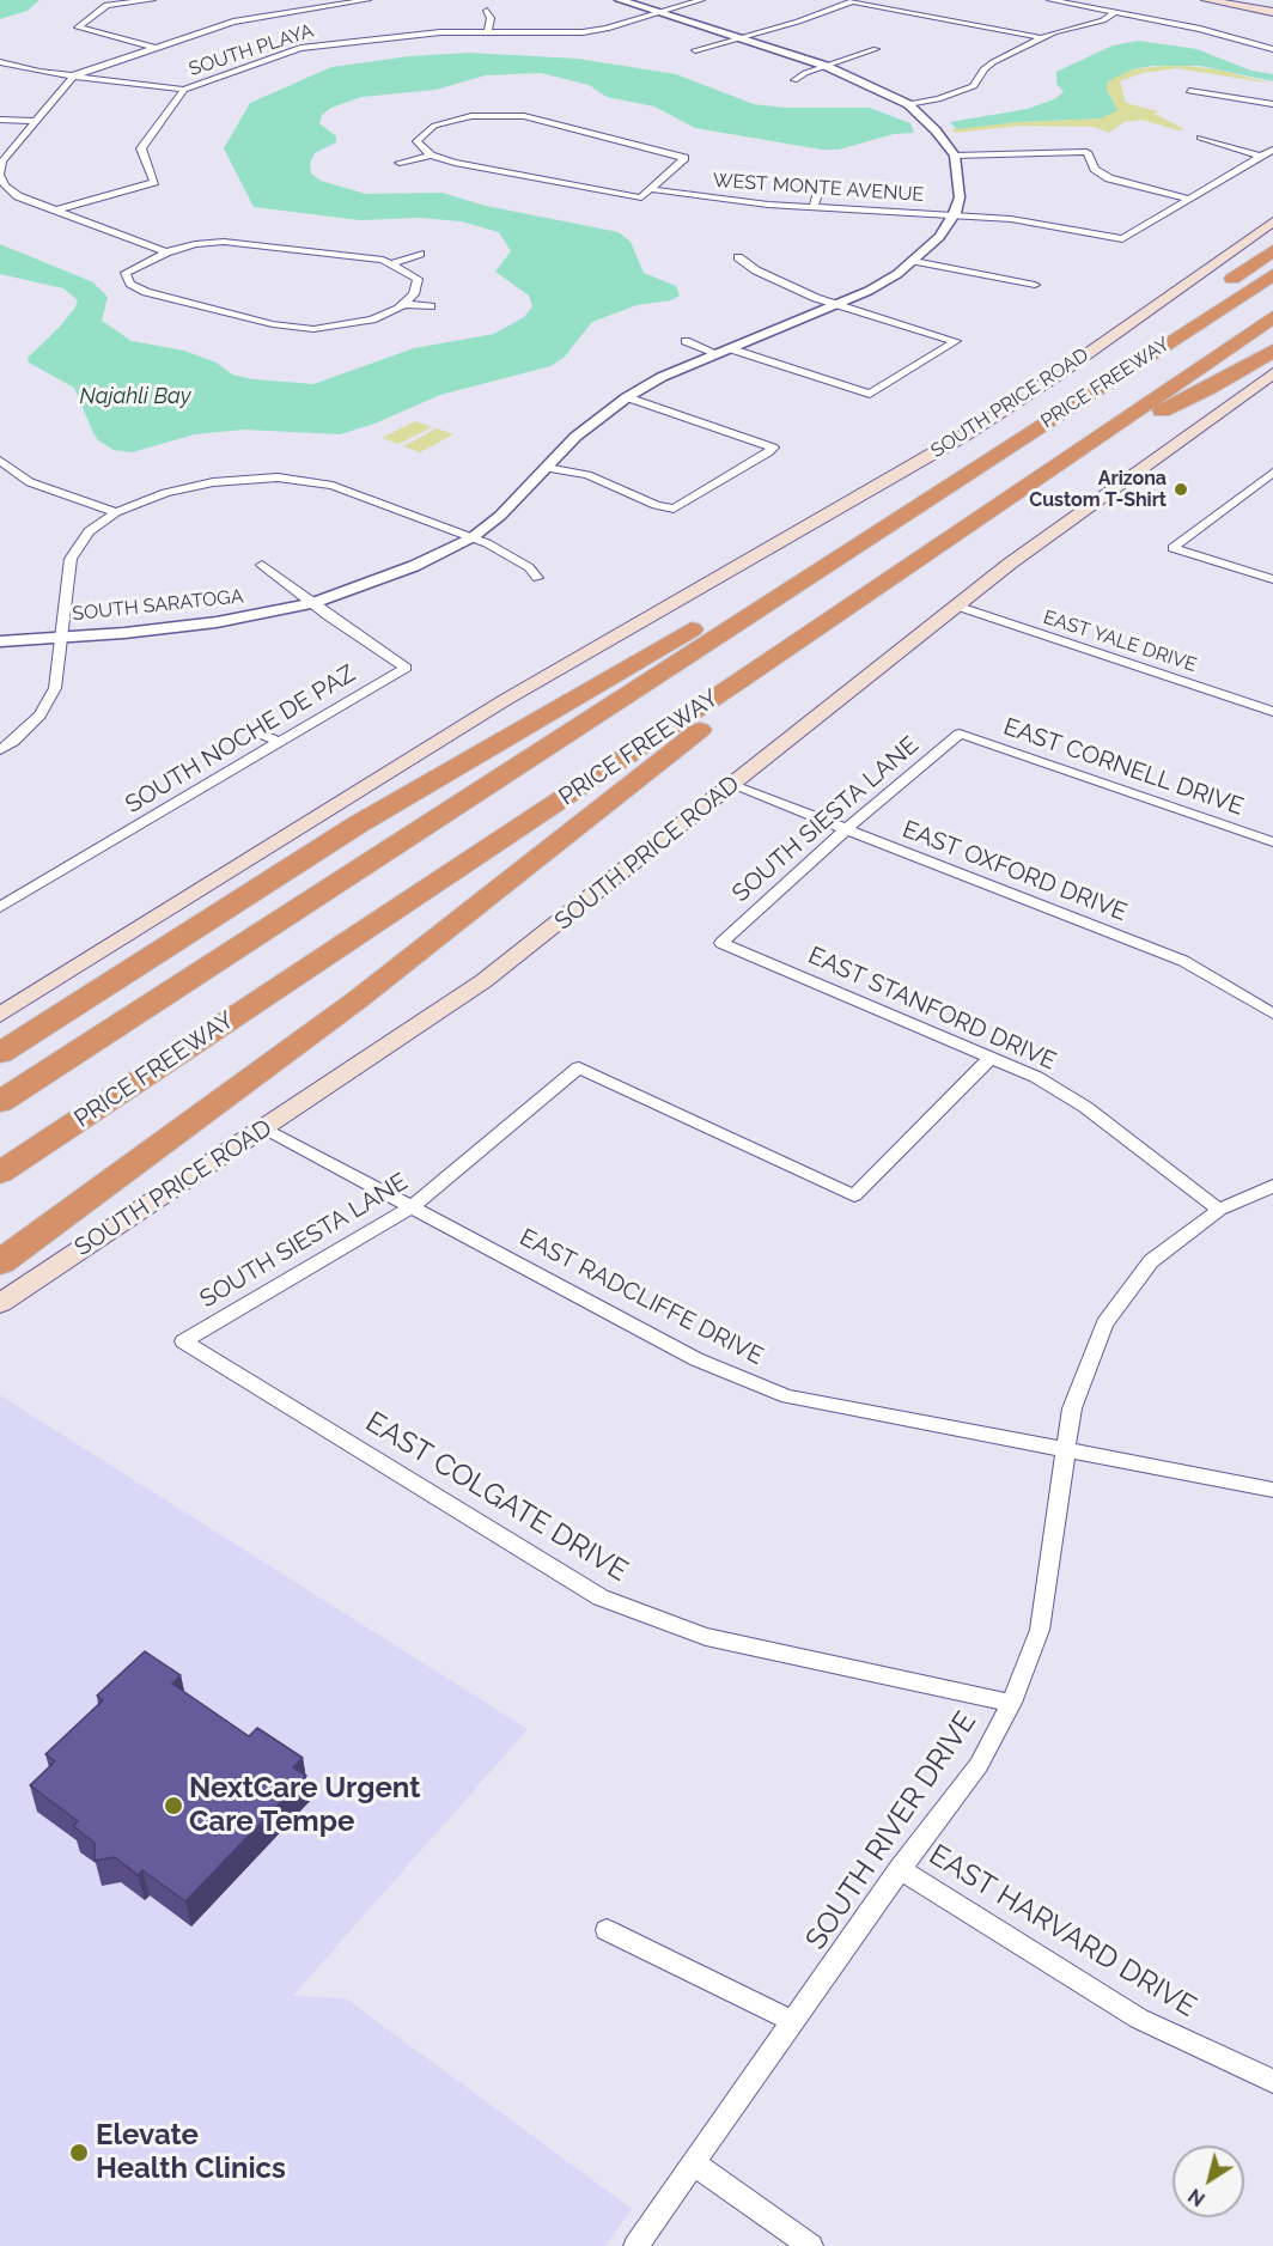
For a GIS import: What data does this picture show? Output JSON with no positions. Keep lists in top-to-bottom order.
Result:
{
  "streets": {
    "highway": ["PRICE FREEWAY"],
    "main road": ["SOUTH PRICE ROAD"],
    "street": [
      "SOUTH PLAYA",
      "WEST MONTE AVENUE",
      "SOUTH SARATOGA",
      "EAST YALE DRIVE",
      "SOUTH NOCHE DE PAZ",
      "EAST CORNELL DRIVE",
      "SOUTH SIESTA LANE",
      "EAST OXFORD DRIVE",
      "EAST STANFORD DRIVE",
      "EAST RADCLIFFE DRIVE",
      "EAST COLGATE DRIVE",
      "SOUTH RIVER DRIVE",
      "EAST HARVARD DRIVE"
    ]
  },
  "crossings": [
    ["WEST MONTE AVENUE", "SOUTH SARATOGA"],
    ["SOUTH PRICE ROAD", "EAST YALE DRIVE"],
    ["SOUTH PRICE ROAD", "EAST OXFORD DRIVE"],
    ["SOUTH PRICE ROAD", "EAST RADCLIFFE DRIVE"],
    ["SOUTH SARATOGA", "SOUTH NOCHE DE PAZ"],
    ["EAST CORNELL DRIVE", "SOUTH SIESTA LANE"],
    ["SOUTH SIESTA LANE", "EAST OXFORD DRIVE"],
    ["SOUTH SIESTA LANE", "EAST STANFORD DRIVE"],
    ["SOUTH SIESTA LANE", "EAST RADCLIFFE DRIVE"],
    ["SOUTH SIESTA LANE", "EAST COLGATE DRIVE"],
    ["EAST STANFORD DRIVE", "SOUTH RIVER DRIVE"],
    ["EAST RADCLIFFE DRIVE", "SOUTH RIVER DRIVE"],
    ["EAST COLGATE DRIVE", "SOUTH RIVER DRIVE"],
    ["SOUTH RIVER DRIVE", "EAST HARVARD DRIVE"]
  ],
  "water": ["Najahli Bay"],
  "places": ["Arizona Custom T-Shirt", "NextCare Urgent Care Tempe", "Elevate Health Clinics"],
  "north": "bottom left"
}
